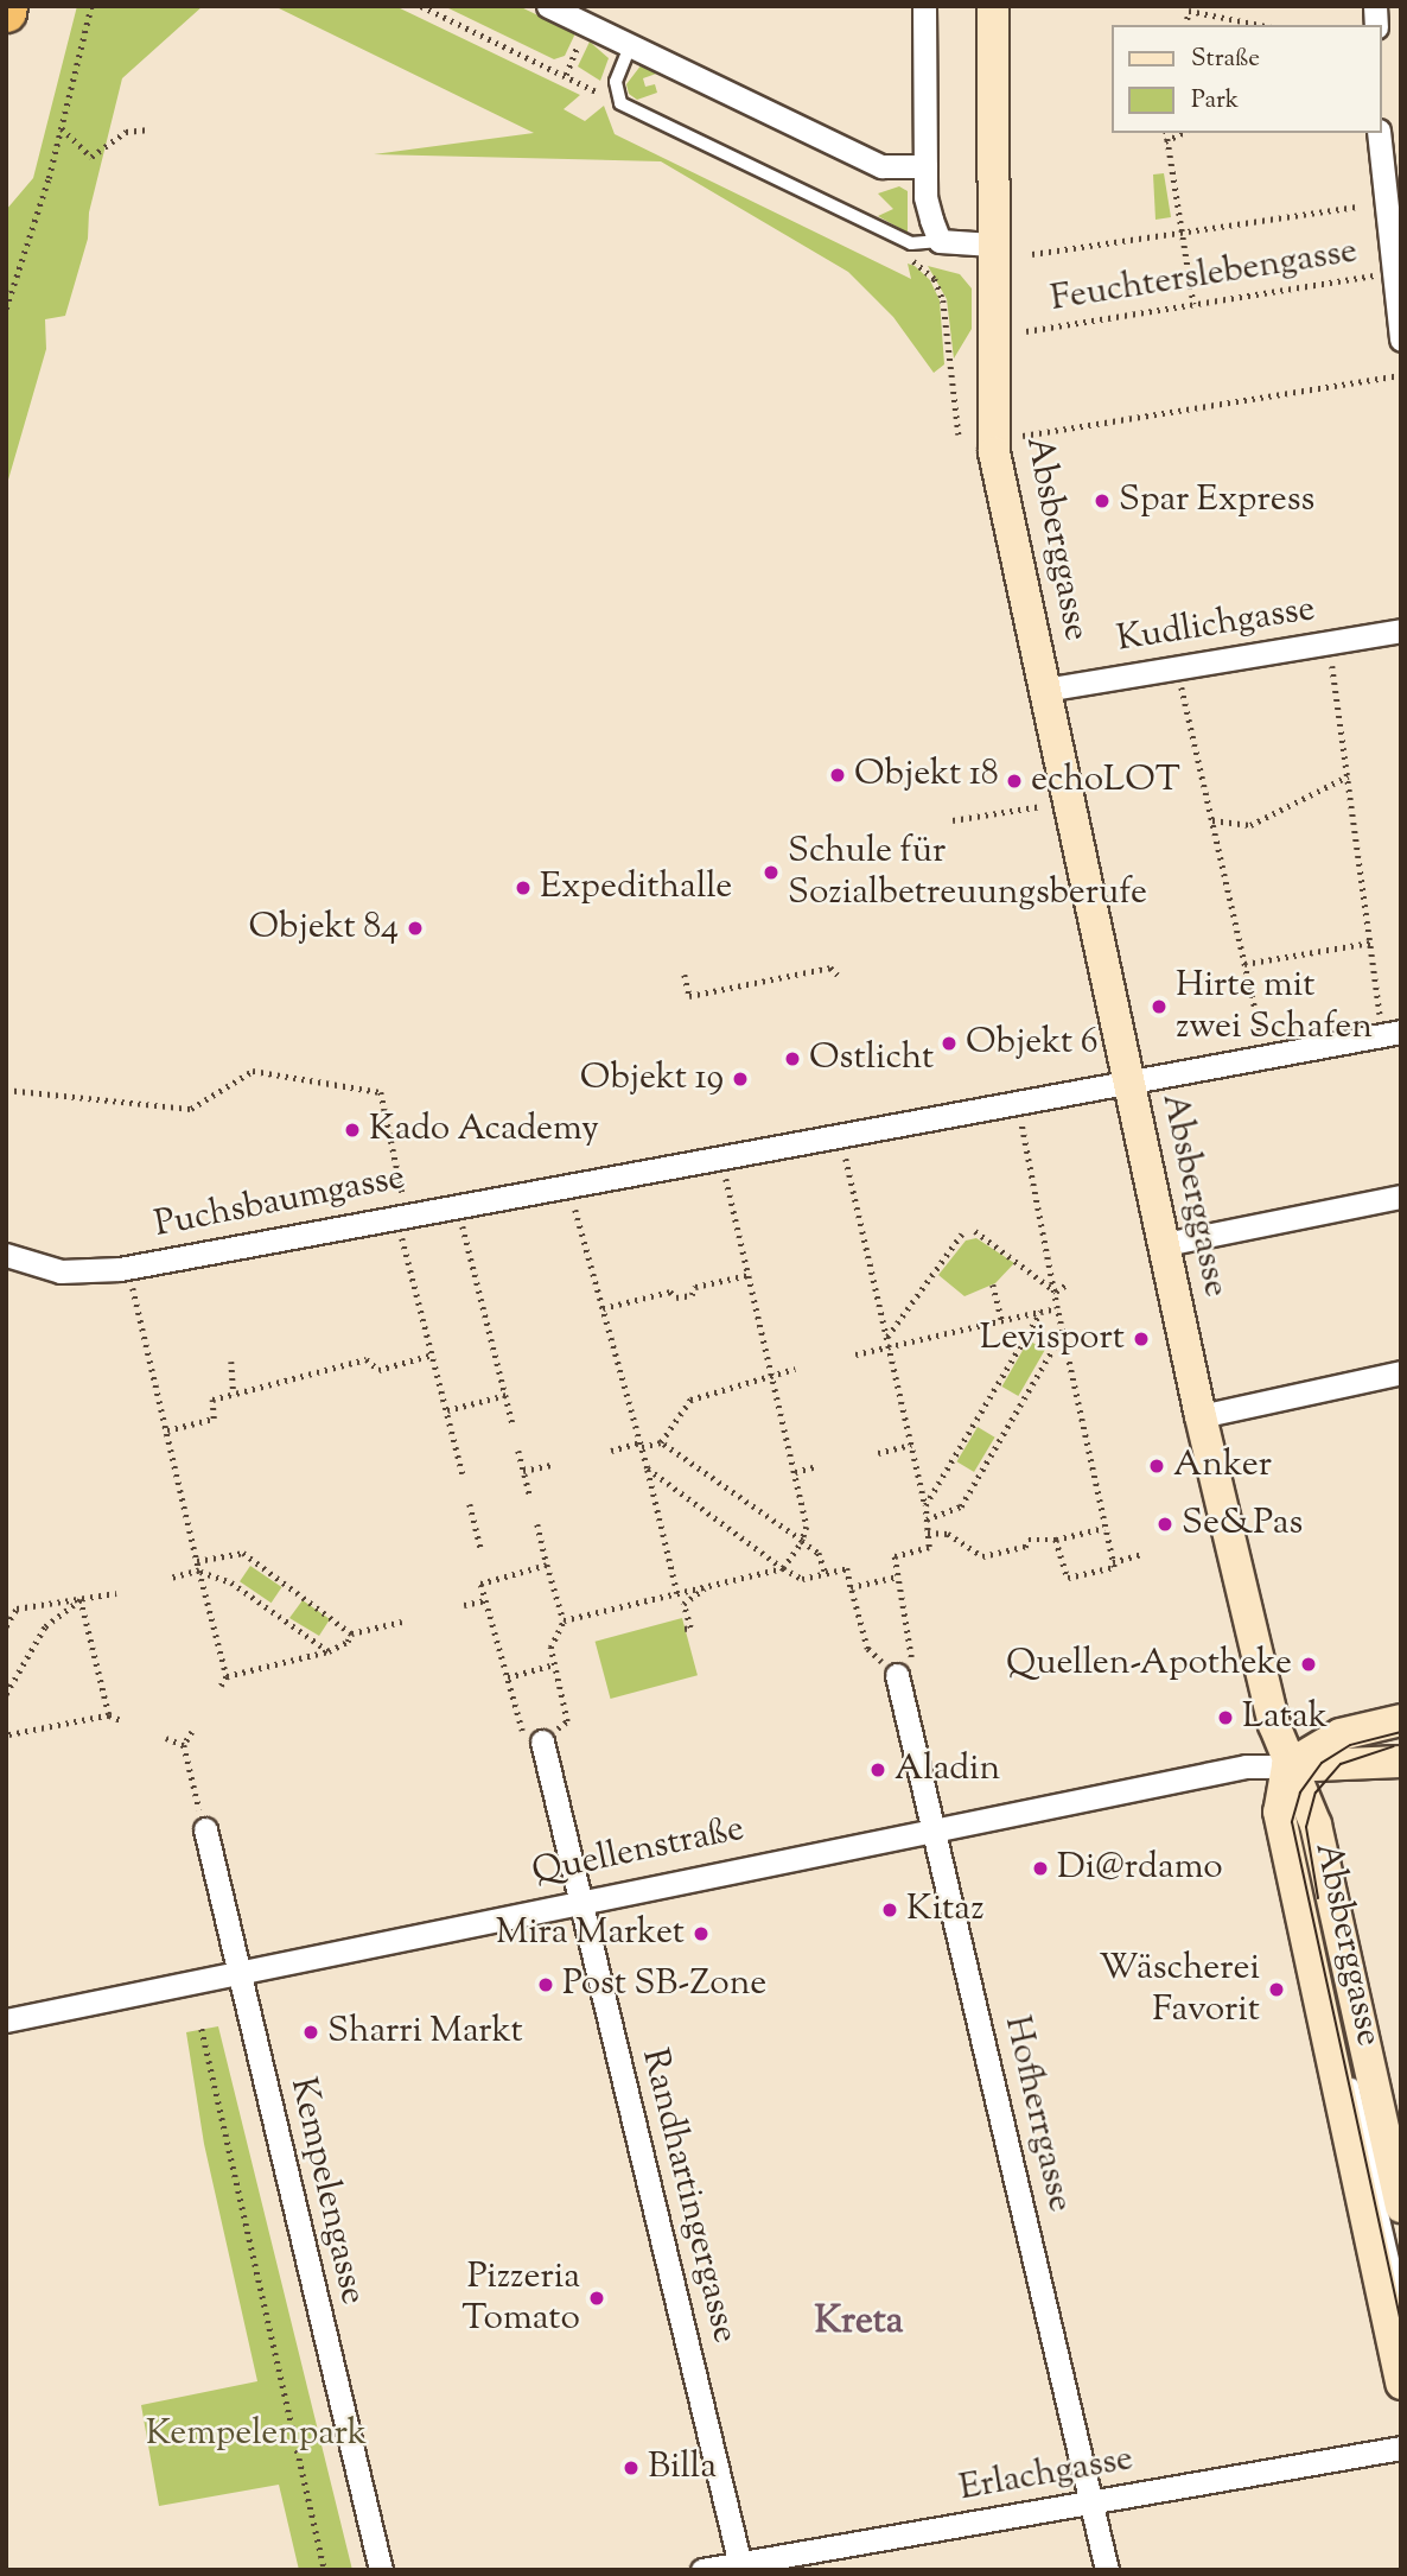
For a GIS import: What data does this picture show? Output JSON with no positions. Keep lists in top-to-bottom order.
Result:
{
  "streets": {
    "street": [
      "Absberggasse",
      "Kudlichgasse",
      "Puchsbaumgasse",
      "Quellenstraße",
      "Hofherrgasse",
      "Kempelengasse",
      "Randhartingergasse",
      "Erlachgasse"
    ],
    "path": ["Feuchterslebengasse"]
  },
  "crossings": [
    ["Absberggasse", "Kudlichgasse"],
    ["Absberggasse", "Puchsbaumgasse"],
    ["Absberggasse", "Quellenstraße"],
    ["Quellenstraße", "Hofherrgasse"],
    ["Quellenstraße", "Kempelengasse"],
    ["Quellenstraße", "Randhartingergasse"],
    ["Hofherrgasse", "Erlachgasse"],
    ["Randhartingergasse", "Erlachgasse"]
  ],
  "districts": ["Kreta"],
  "parks": ["Kempelenpark"],
  "places": [
    "Spar Express",
    "Objekt 18",
    "echoLOT",
    "Schule für Sozialbetreuungsberufe",
    "Expedithalle",
    "Objekt 84",
    "Hirte mit zwei Schafen",
    "Objekt 6",
    "Ostlicht",
    "Objekt 19",
    "Kado Academy",
    "Levisport",
    "Anker",
    "Se&Pas",
    "Quellen-Apotheke",
    "Latak",
    "Aladin",
    "Di@rdamo",
    "Kitaz",
    "Mira Market",
    "Post SB-Zone",
    "Wäscherei Favorit",
    "Sharri Markt",
    "Pizzeria Tomato",
    "Billa"
  ],
  "legend": ["Straße", "Park"]
}
